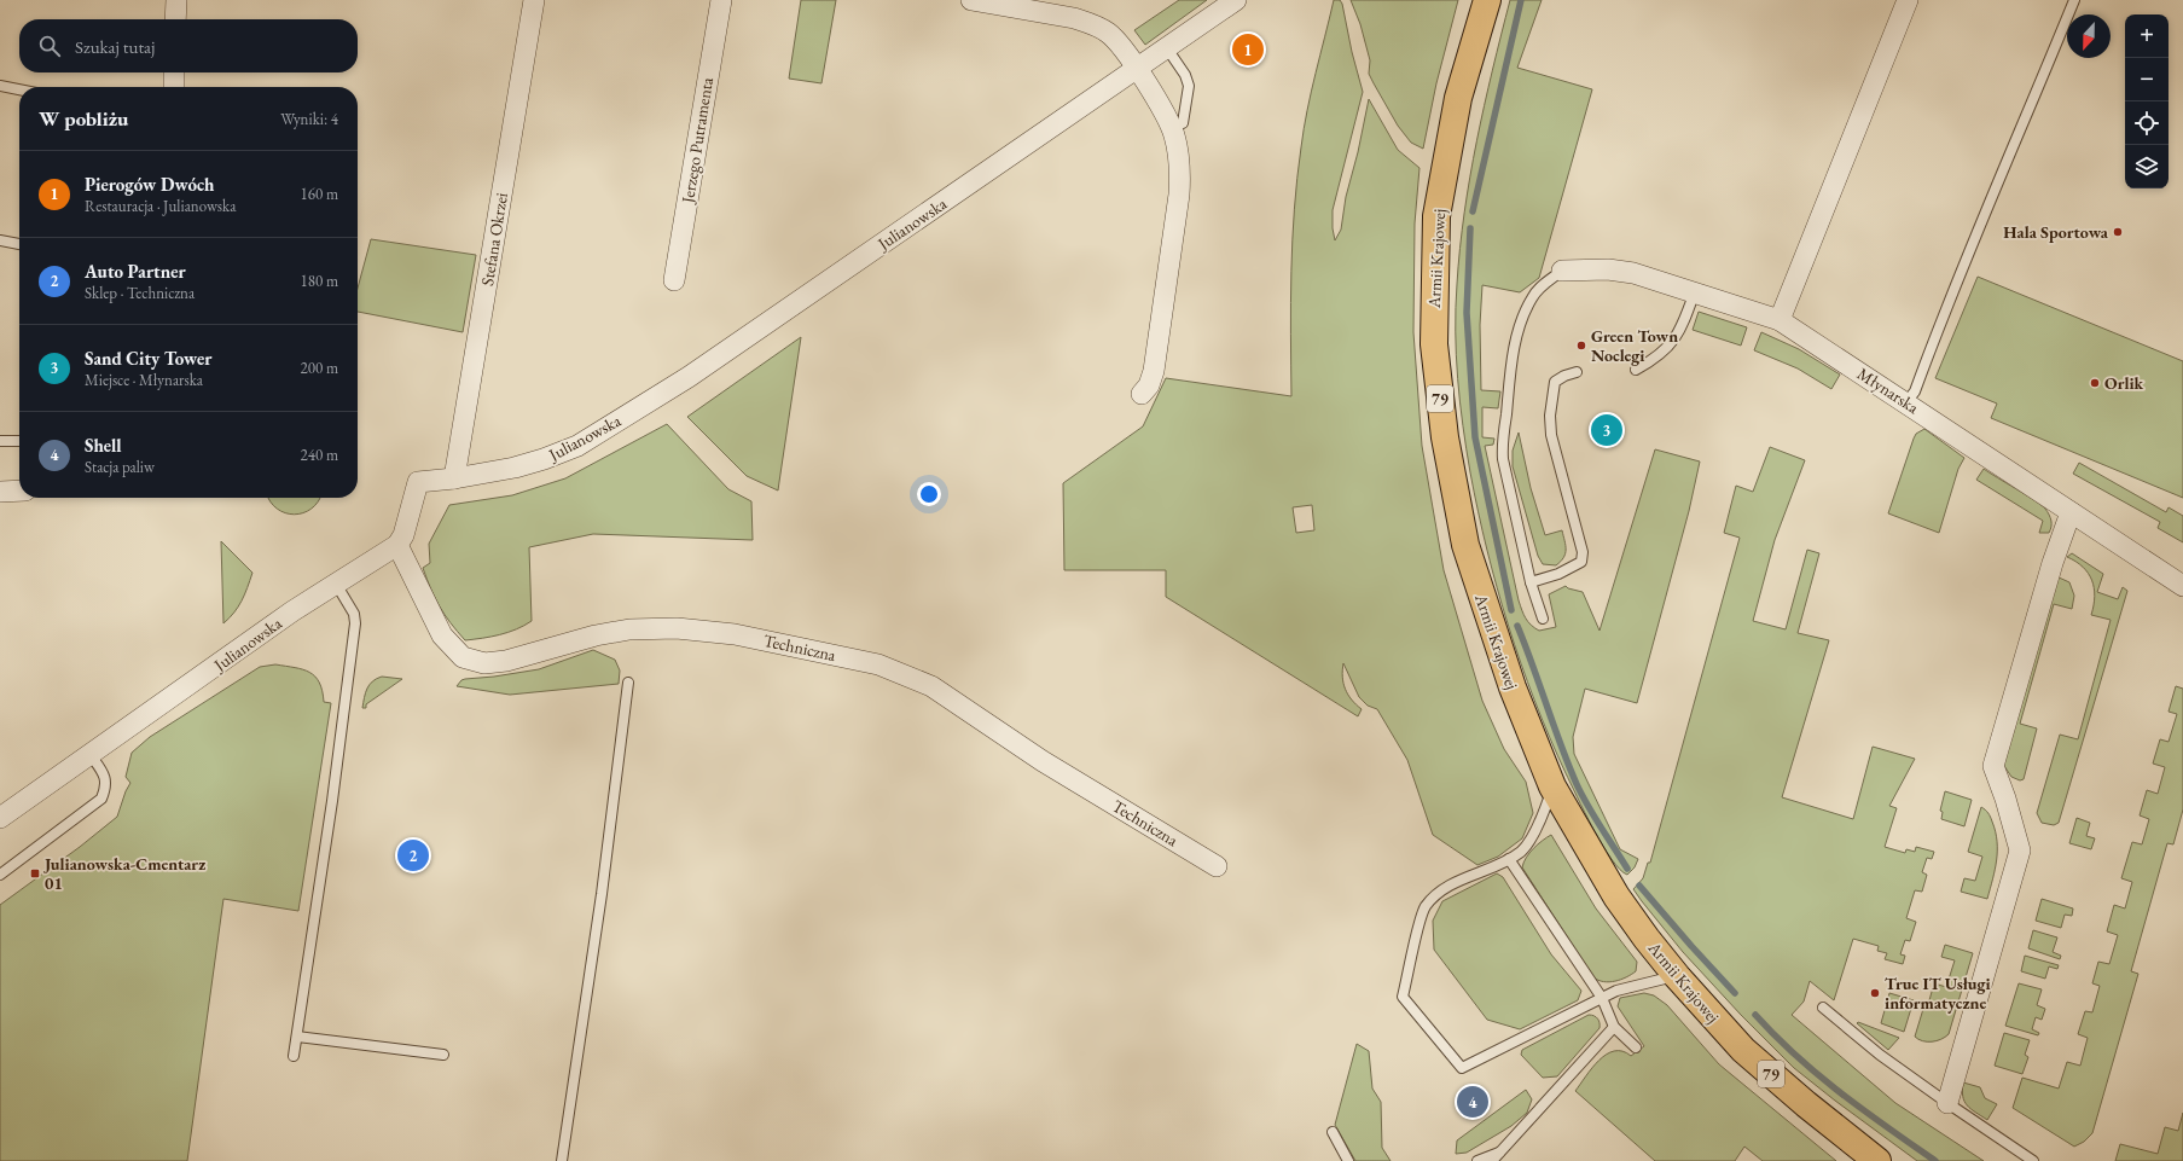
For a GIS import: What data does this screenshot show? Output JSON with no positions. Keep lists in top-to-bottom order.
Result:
{
  "streets": {
    "main road": ["Armii Krajowej", "79"],
    "street": [
      "Jerzego Putramenta",
      "Julianowska",
      "Stefana Okrzei",
      "Młynarska",
      "Techniczna"
    ]
  },
  "crossings": [
    ["Julianowska", "Stefana Okrzei"],
    ["Julianowska", "Techniczna"]
  ],
  "places": {
    "other": [
      "Hala Sportowa",
      "Green Town Noclegi",
      "Orlik",
      "True IT Usługi informatyczne"
    ],
    "transit": ["Julianowska-Cmentarz 01"]
  },
  "north": "bottom",
  "page": {
    "map_buttons": ["+", "−"],
    "search": "Szukaj tutaj",
    "pins": [
      "1",
      "3",
      "2",
      "4"
    ],
    "heading": ["W pobliżu", "Wyniki: 4"],
    "list": [
      {
        "mark": "1",
        "name": "Pierogów Dwóch",
        "note": "Restauracja · Julianowska",
        "value": "160 m"
      },
      {
        "mark": "2",
        "name": "Auto Partner",
        "note": "Sklep · Techniczna",
        "value": "180 m"
      },
      {
        "mark": "3",
        "name": "Sand City Tower",
        "note": "Miejsce · Młynarska",
        "value": "200 m"
      },
      {
        "mark": "4",
        "name": "Shell",
        "note": "Stacja paliw",
        "value": "240 m"
      }
    ]
  }
}
